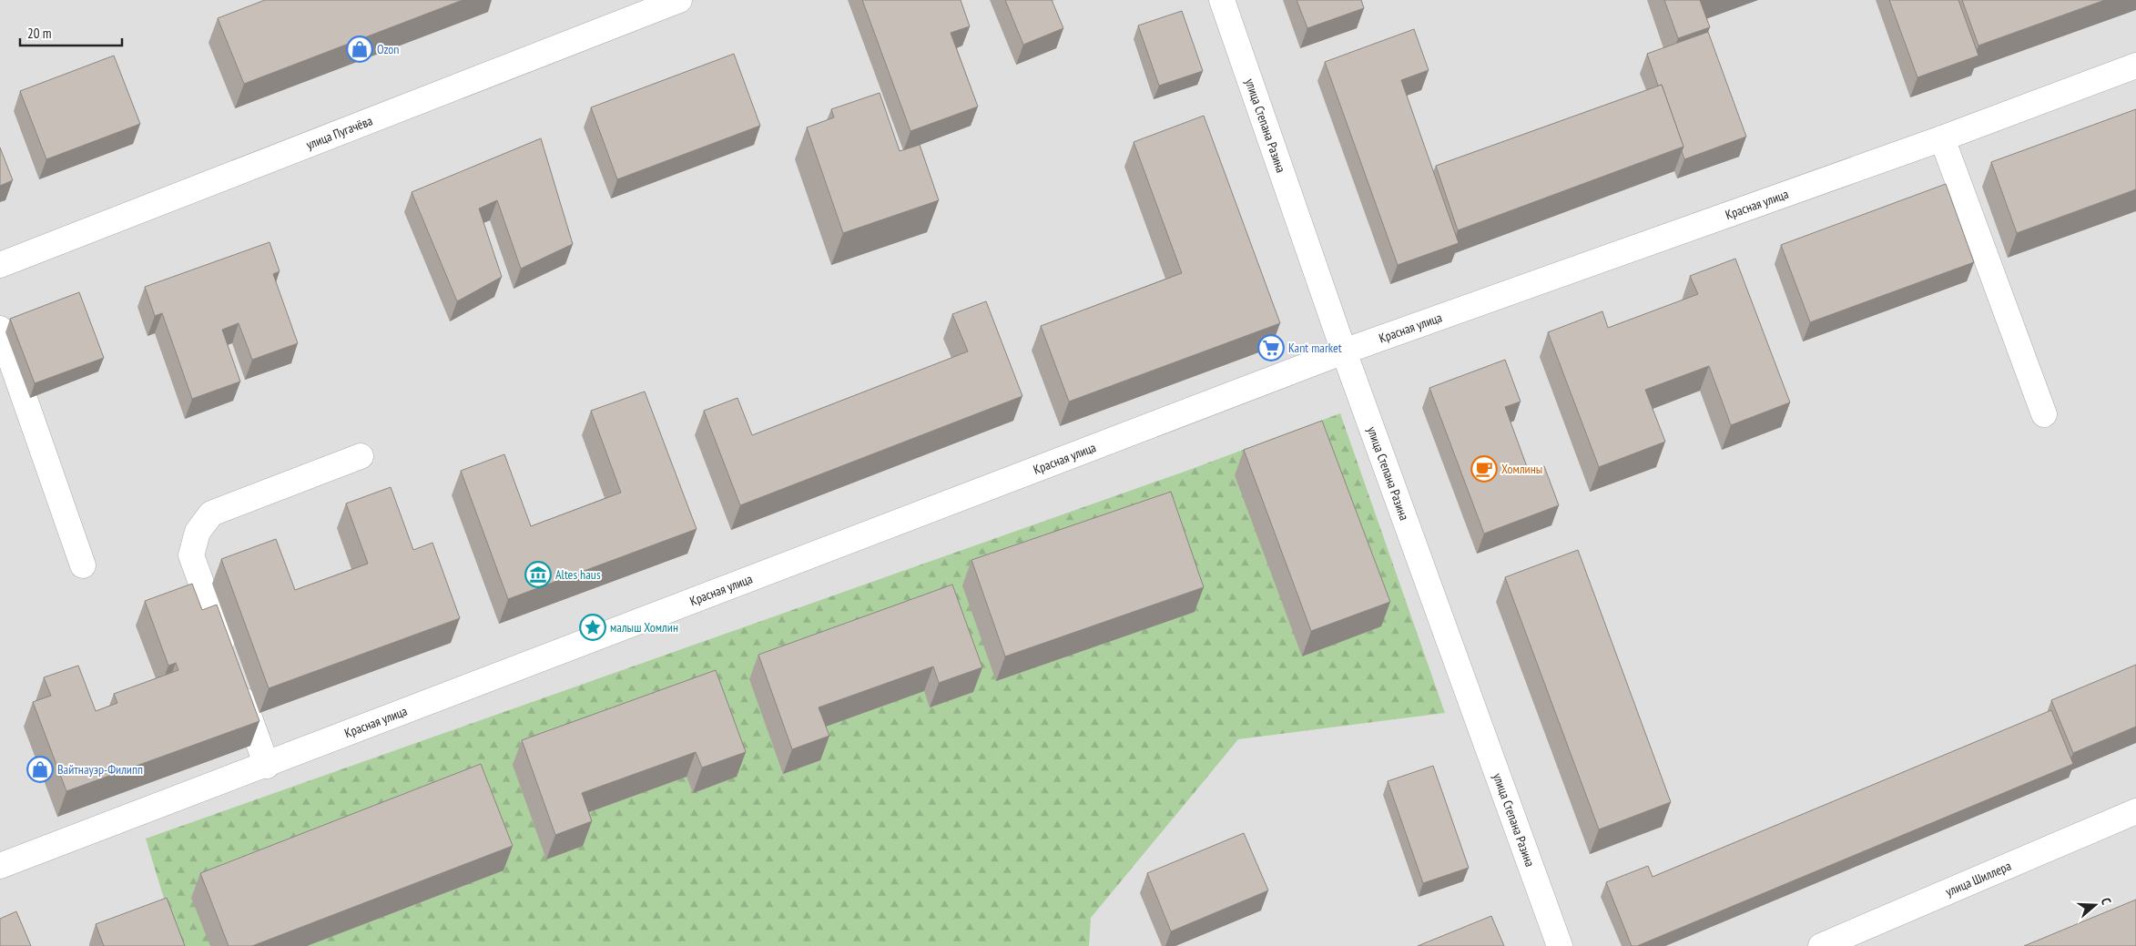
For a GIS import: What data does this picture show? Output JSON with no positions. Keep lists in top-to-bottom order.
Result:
{
  "streets": {
    "street": [
      "улица Степана Разина",
      "улица Пугачёва",
      "Красная улица",
      "улица Шиллера"
    ]
  },
  "crossings": [
    ["улица Степана Разина", "Красная улица"]
  ],
  "places": {
    "shop": ["Ozon", "Вайтнауэр-Филипп"],
    "supermarket": ["Kant market"],
    "cafe": ["Хомлины"],
    "museum": ["Altes haus"],
    "place": ["малыш Хомлин"]
  },
  "scale_bar": "20 m",
  "north": "right"
}
